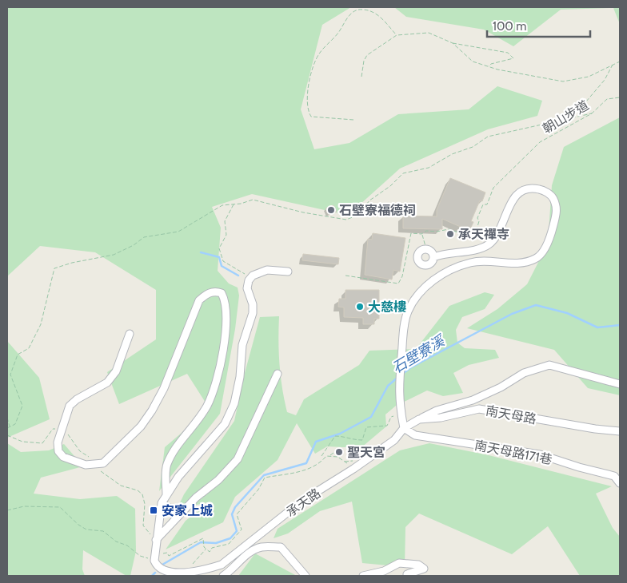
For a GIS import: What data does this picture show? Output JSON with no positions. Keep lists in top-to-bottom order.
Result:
{
  "streets": {
    "street": ["南天母路", "南天母路171巷", "承天路"],
    "path": ["朝山步道"]
  },
  "crossings": [
    ["南天母路", "南天母路171巷"],
    ["南天母路", "承天路"],
    ["南天母路171巷", "承天路"]
  ],
  "water": ["石壁寮溪"],
  "places": {
    "other": [
      "石壁寮福德祠",
      "承天禪寺",
      "大慈樓",
      "聖天宮"
    ],
    "transit": ["安家上城"]
  },
  "scale_bar": "100 m"
}
